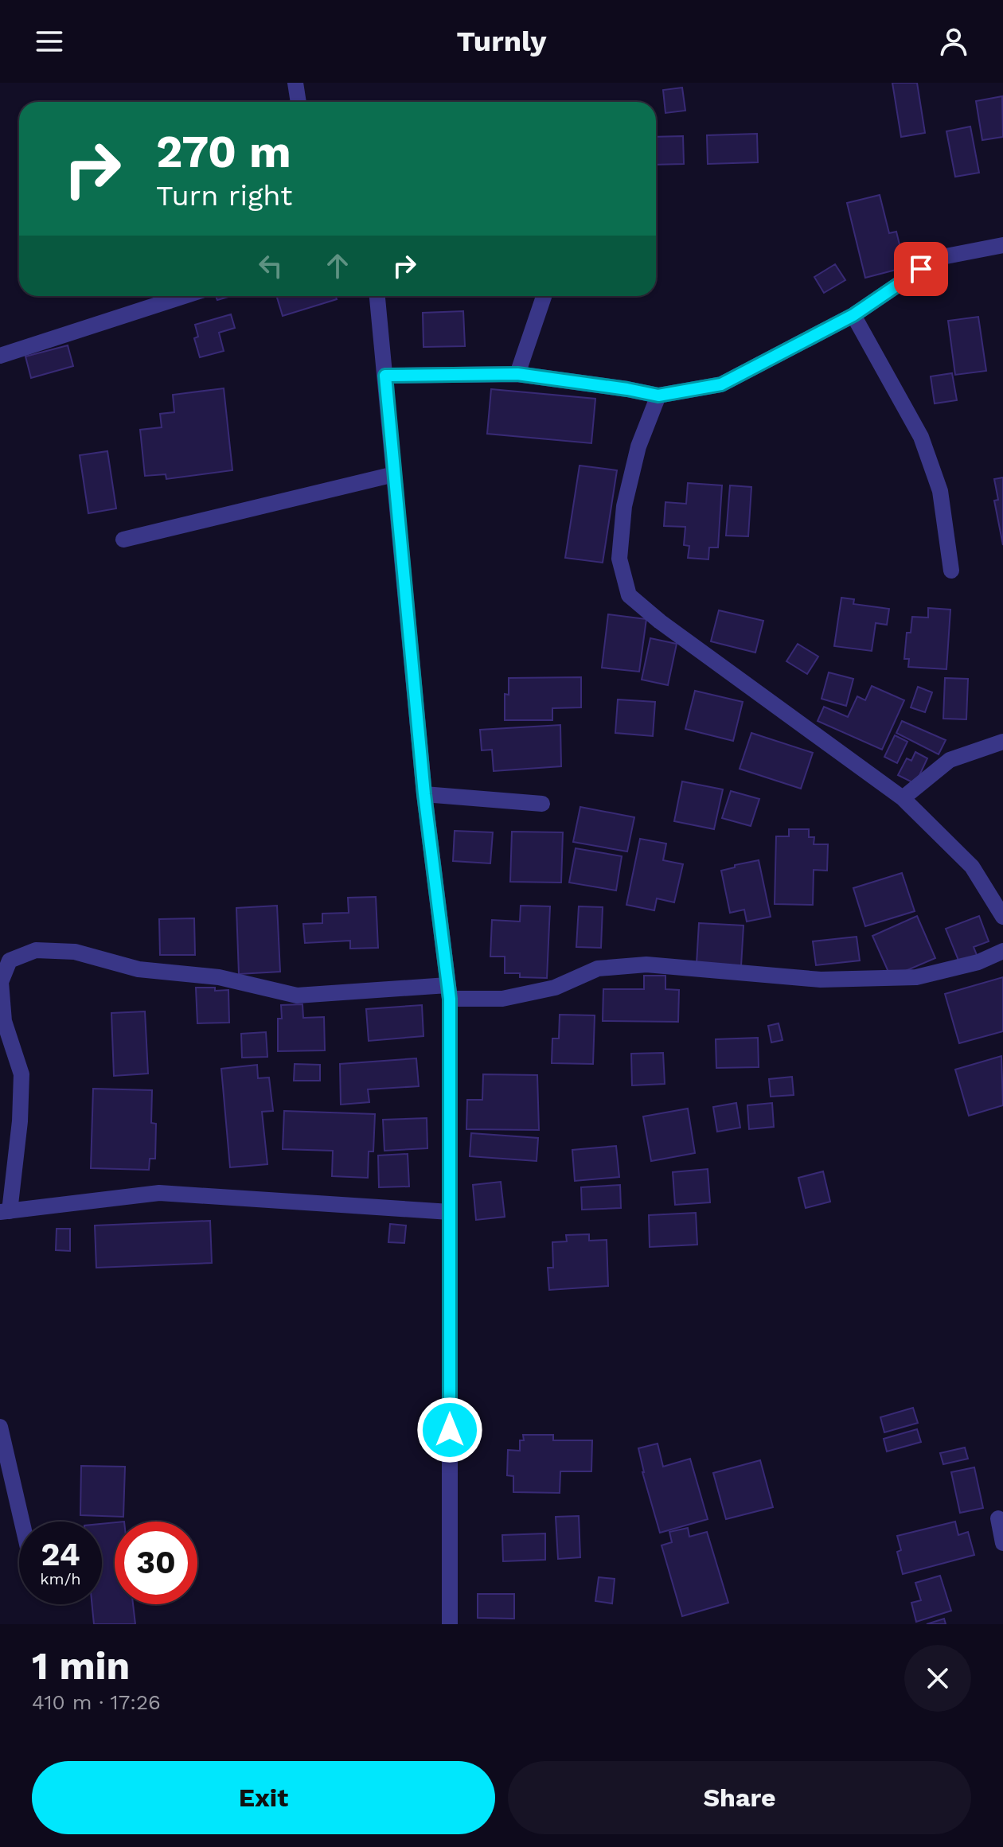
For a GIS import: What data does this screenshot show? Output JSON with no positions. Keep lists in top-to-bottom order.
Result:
{
  "page": {
    "header": "Turnly",
    "turn": ["270 m", "Turn right"],
    "speed": "24 km/h",
    "limit": "30",
    "heading": ["1 min", "410 m · 17:26"],
    "buttons": ["Exit", "Share"]
  }
}
